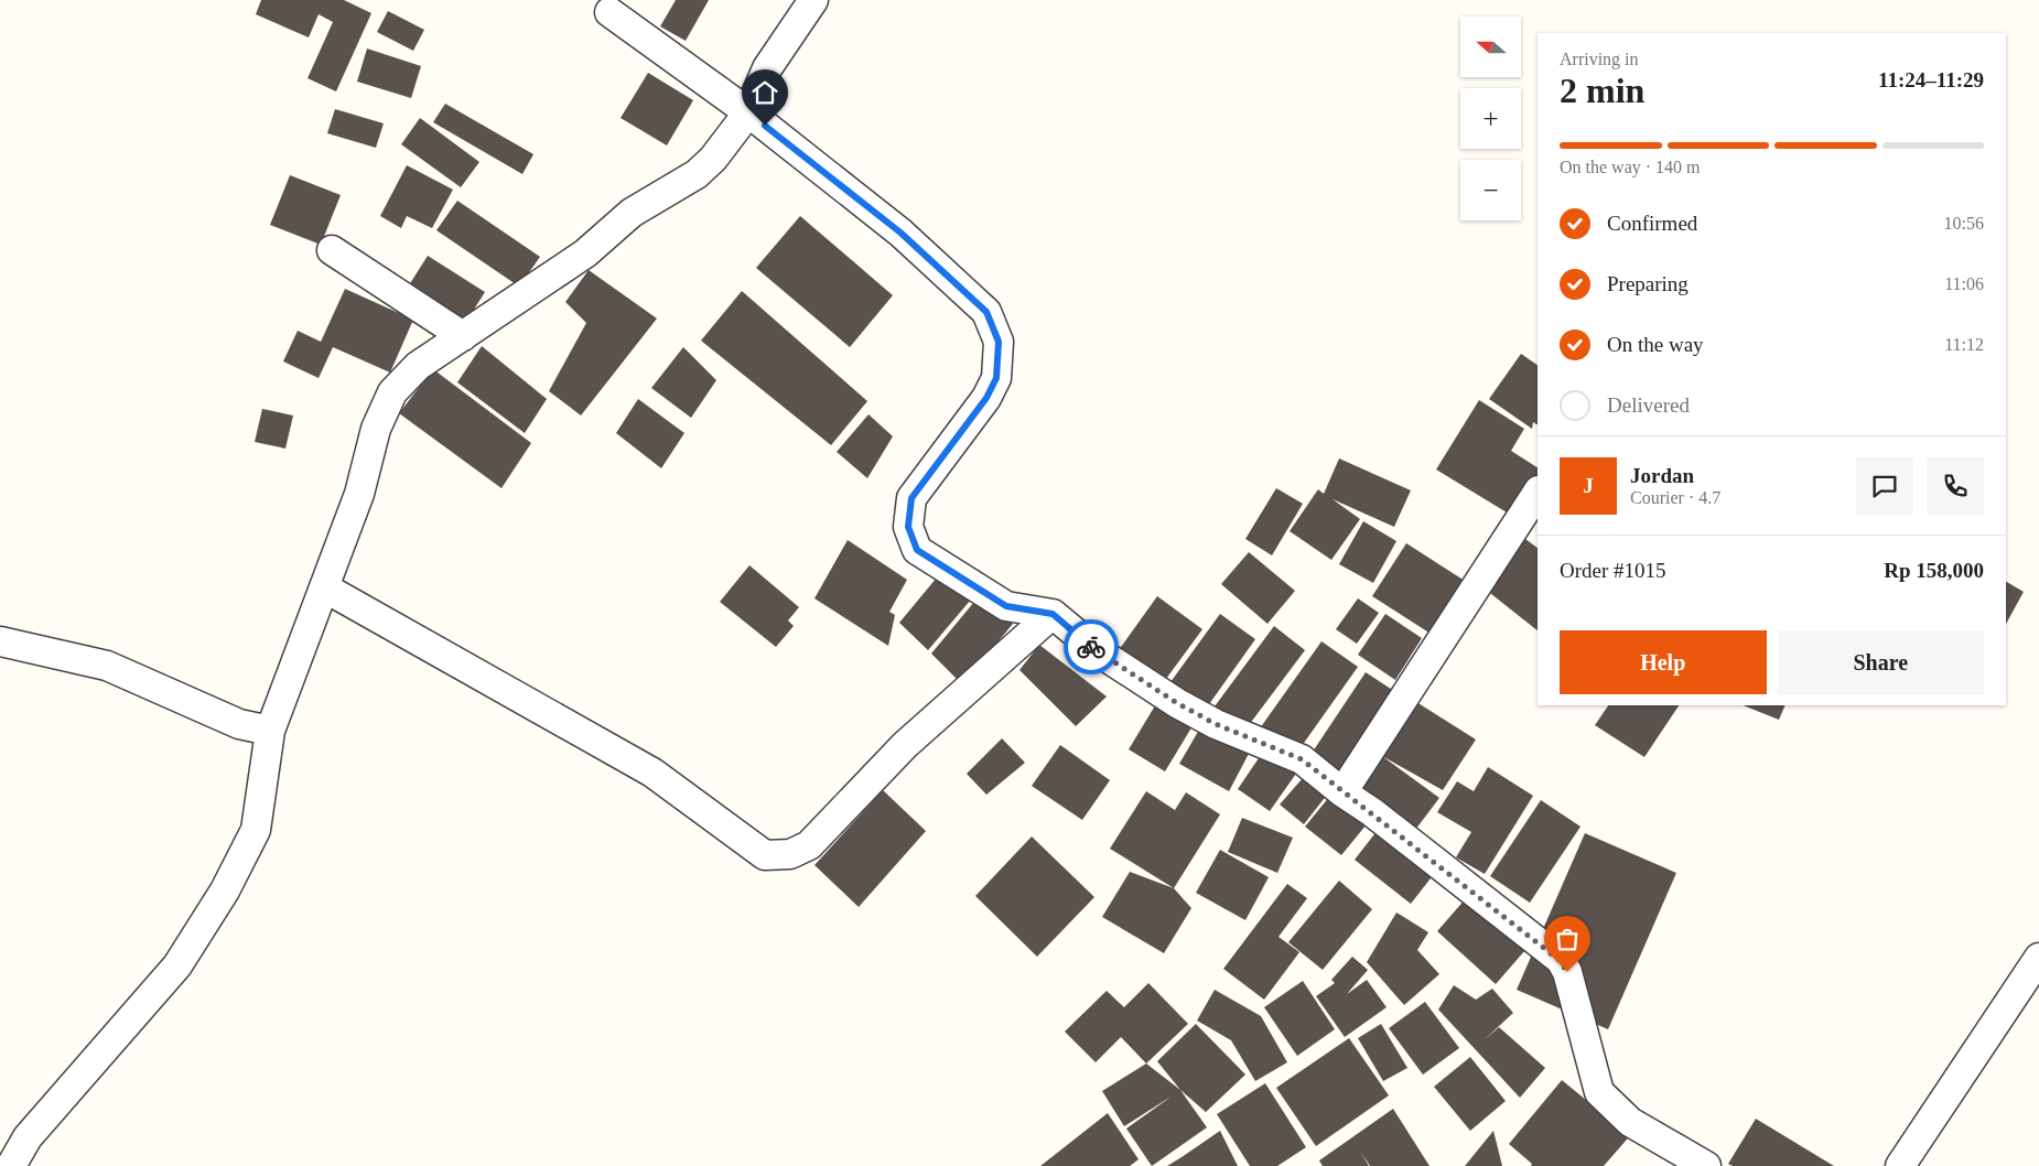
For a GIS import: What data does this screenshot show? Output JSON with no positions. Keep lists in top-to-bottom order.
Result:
{
  "north": "left",
  "page": {
    "map_buttons": ["+", "−"],
    "heading": ["2 min", "Arriving in", "11:24–11:29"],
    "panel": [
      "Jordan",
      "Courier · 4.7",
      "Order #1015",
      "Rp 158,000"
    ],
    "bar": "On the way · 140 m",
    "list": [
      ["Confirmed", "10:56"],
      ["Preparing", "11:06"],
      ["On the way", "11:12"],
      "Delivered"
    ],
    "round": "J",
    "buttons": ["Help", "Share"]
  }
}
